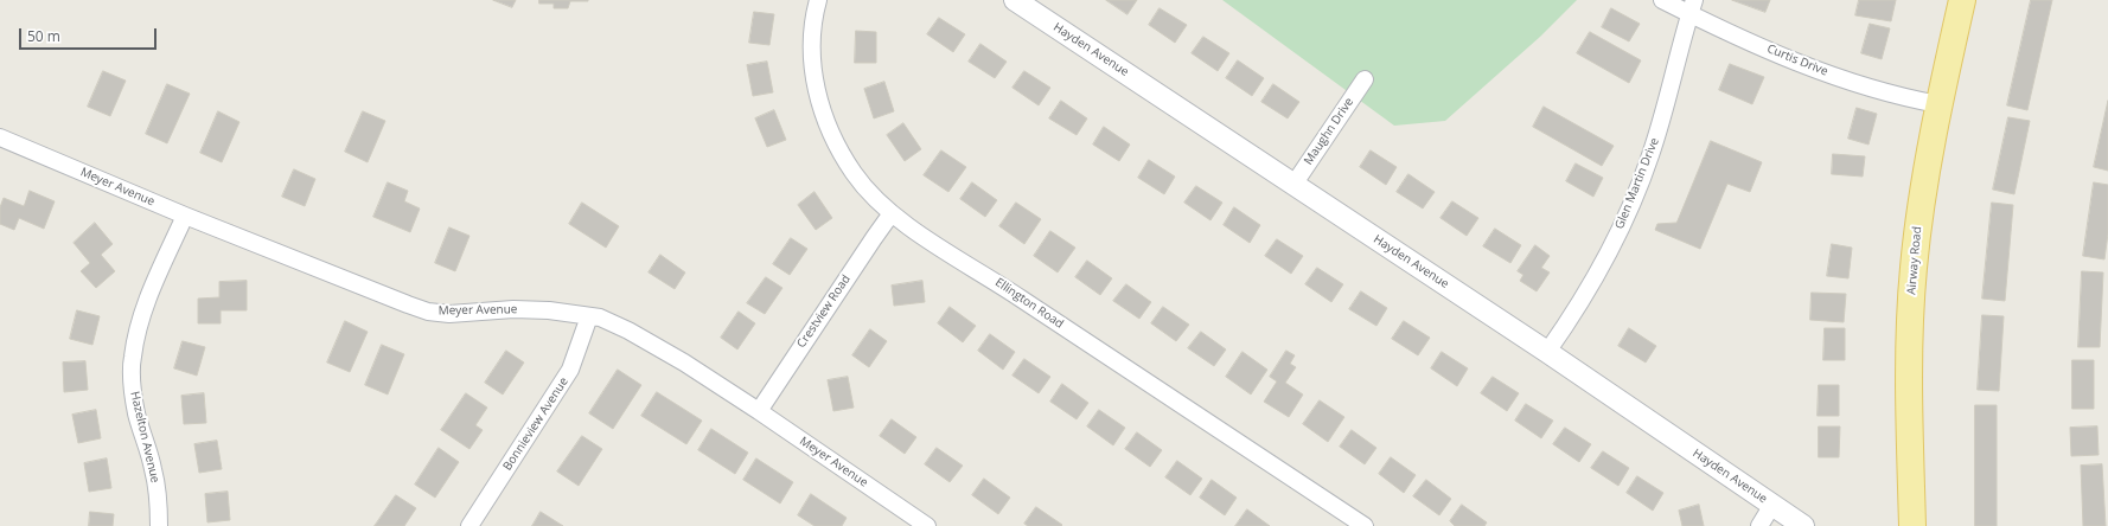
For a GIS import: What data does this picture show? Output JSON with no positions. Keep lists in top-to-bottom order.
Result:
{
  "streets": {
    "main road": ["Airway Road"],
    "street": [
      "Hayden Avenue",
      "Curtis Drive",
      "Maughn Drive",
      "Glen Martin Drive",
      "Meyer Avenue",
      "Ellington Road",
      "Crestview Road",
      "Bonnieview Avenue",
      "Hazelton Avenue"
    ]
  },
  "crossings": [
    ["Hayden Avenue", "Maughn Drive"],
    ["Hayden Avenue", "Glen Martin Drive"],
    ["Curtis Drive", "Glen Martin Drive"],
    ["Curtis Drive", "Airway Road"],
    ["Meyer Avenue", "Crestview Road"],
    ["Meyer Avenue", "Bonnieview Avenue"],
    ["Meyer Avenue", "Hazelton Avenue"],
    ["Ellington Road", "Crestview Road"]
  ],
  "scale_bar": "50 m"
}
